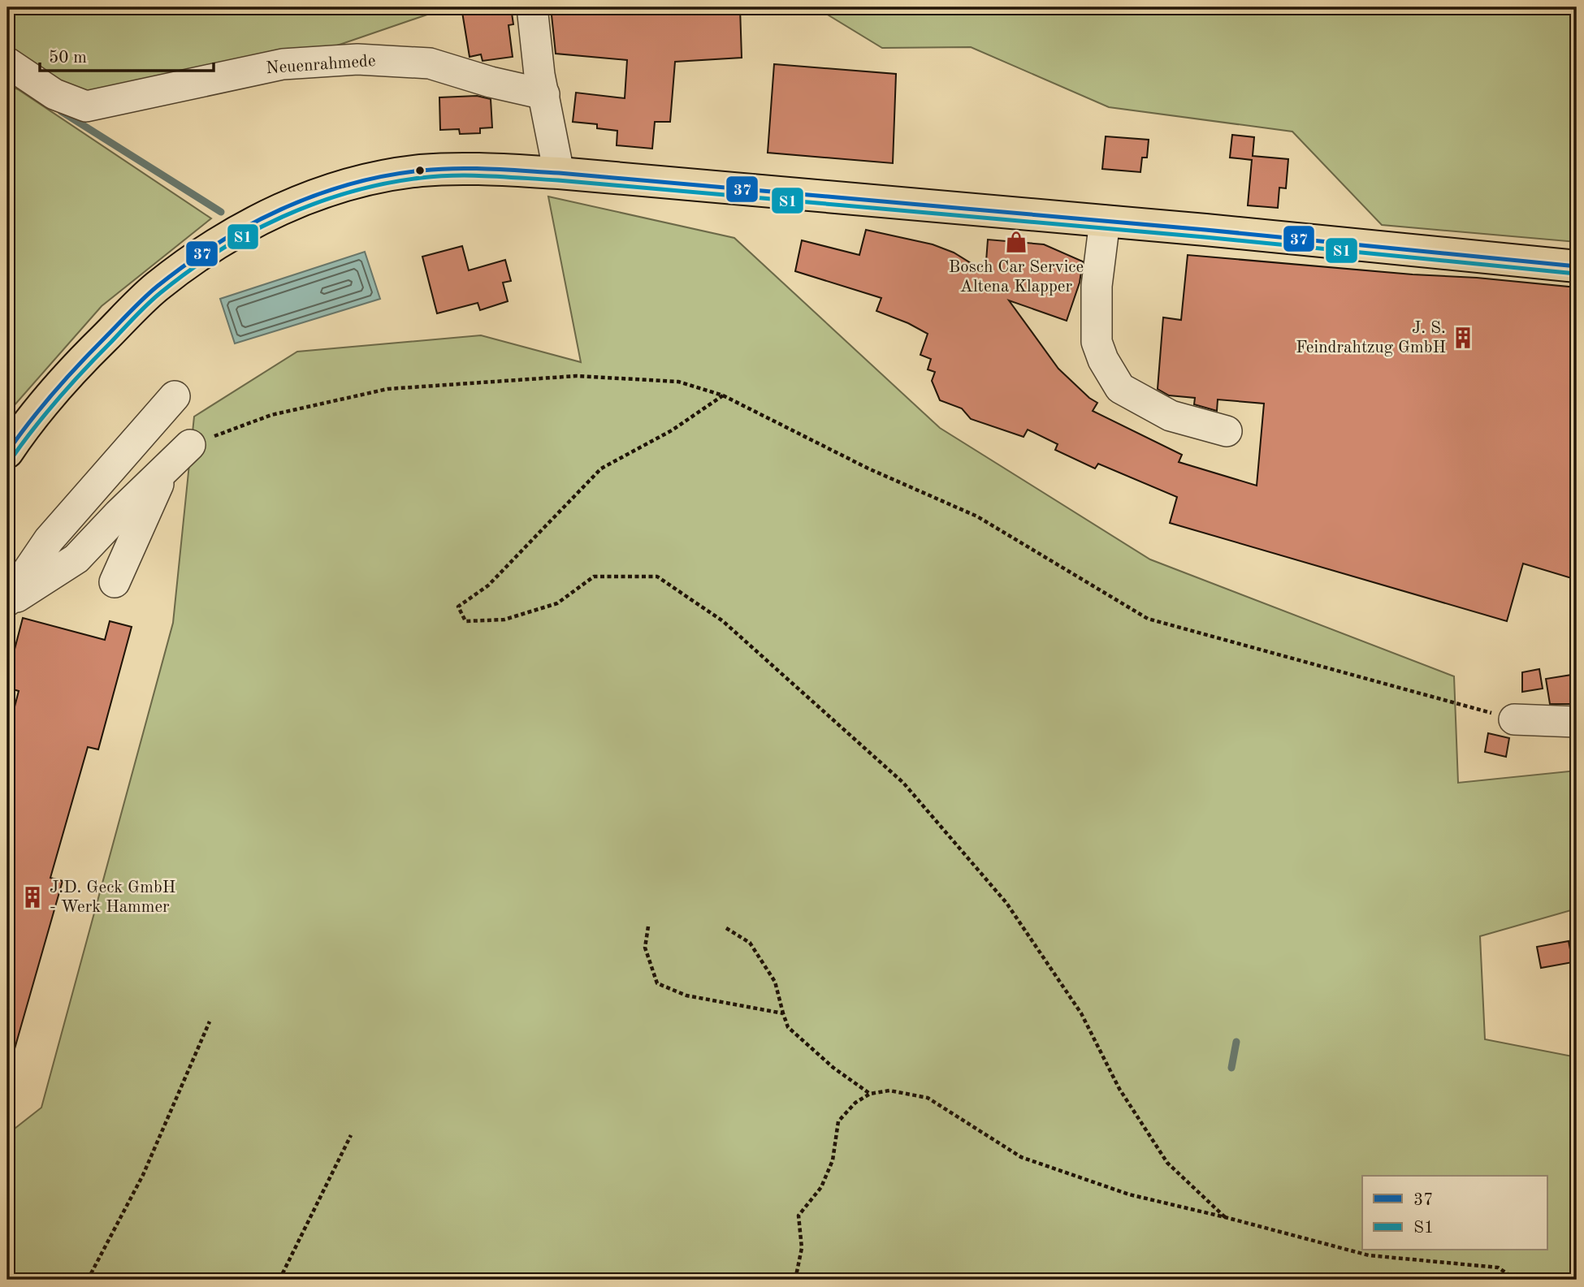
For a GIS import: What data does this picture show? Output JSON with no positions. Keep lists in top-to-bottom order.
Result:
{
  "streets": {
    "street": ["Neuenrahmede"]
  },
  "places": {
    "shop": ["Bosch Car Service Altena Klapper"],
    "building": ["J. S. Feindrahtzug GmbH", "J.D. Geck GmbH - Werk Hammer"]
  },
  "lines": ["transit line 37", "transit line S1"],
  "legend": ["37", "S1"],
  "scale_bar": "50 m"
}
